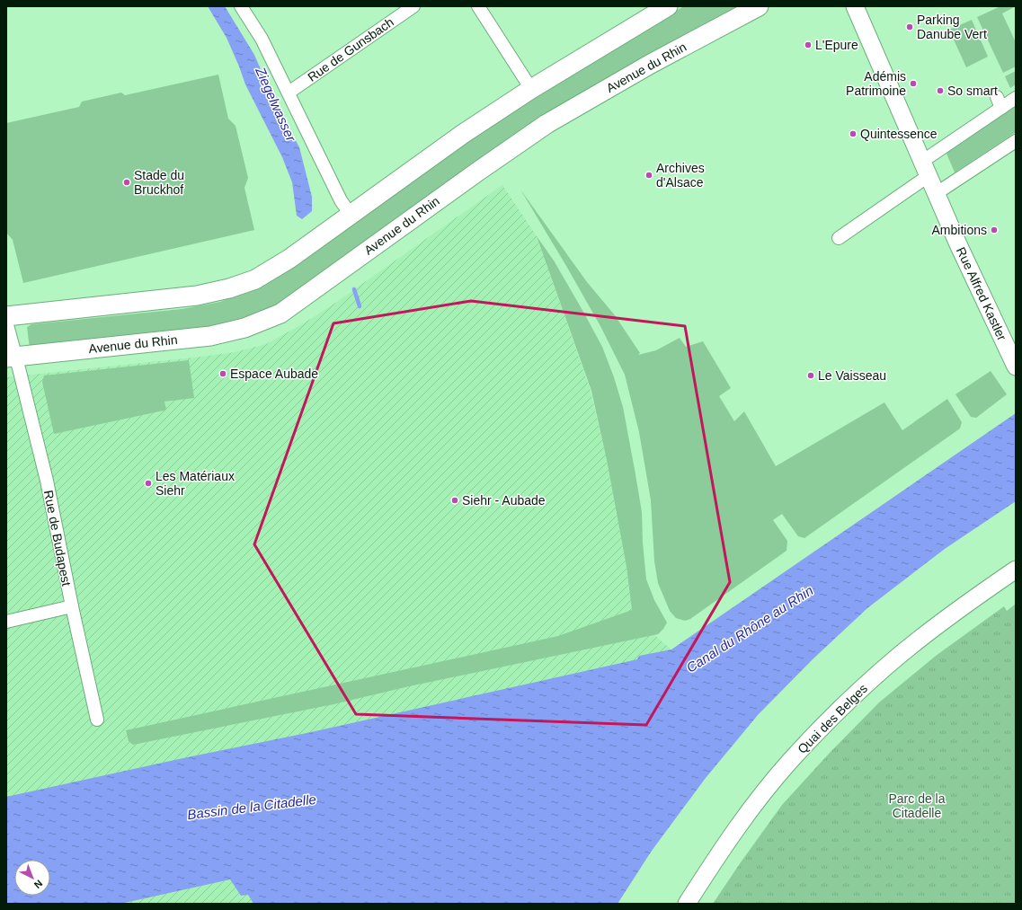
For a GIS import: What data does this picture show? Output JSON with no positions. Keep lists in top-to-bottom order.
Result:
{
  "streets": {
    "main road": ["Avenue du Rhin", "Rue Alfred Kastler", "Quai des Belges"],
    "street": ["Rue de Gunsbach", "Rue de Budapest"]
  },
  "crossings": [
    ["Avenue du Rhin", "Rue de Budapest"]
  ],
  "water": ["Ziegelwasser", "Canal du Rhône au Rhin", "Bassin de la Citadelle"],
  "parks": ["Parc de la Citadelle"],
  "places": [
    "Parking Danube Vert",
    "L'Epure",
    "Adémis Patrimoine",
    "So smart",
    "Quintessence",
    "Archives d'Alsace",
    "Stade du Bruckhof",
    "Ambitions",
    "Espace Aubade",
    "Le Vaisseau",
    "Les Matériaux Siehr",
    "Siehr - Aubade"
  ],
  "north": "bottom right"
}
